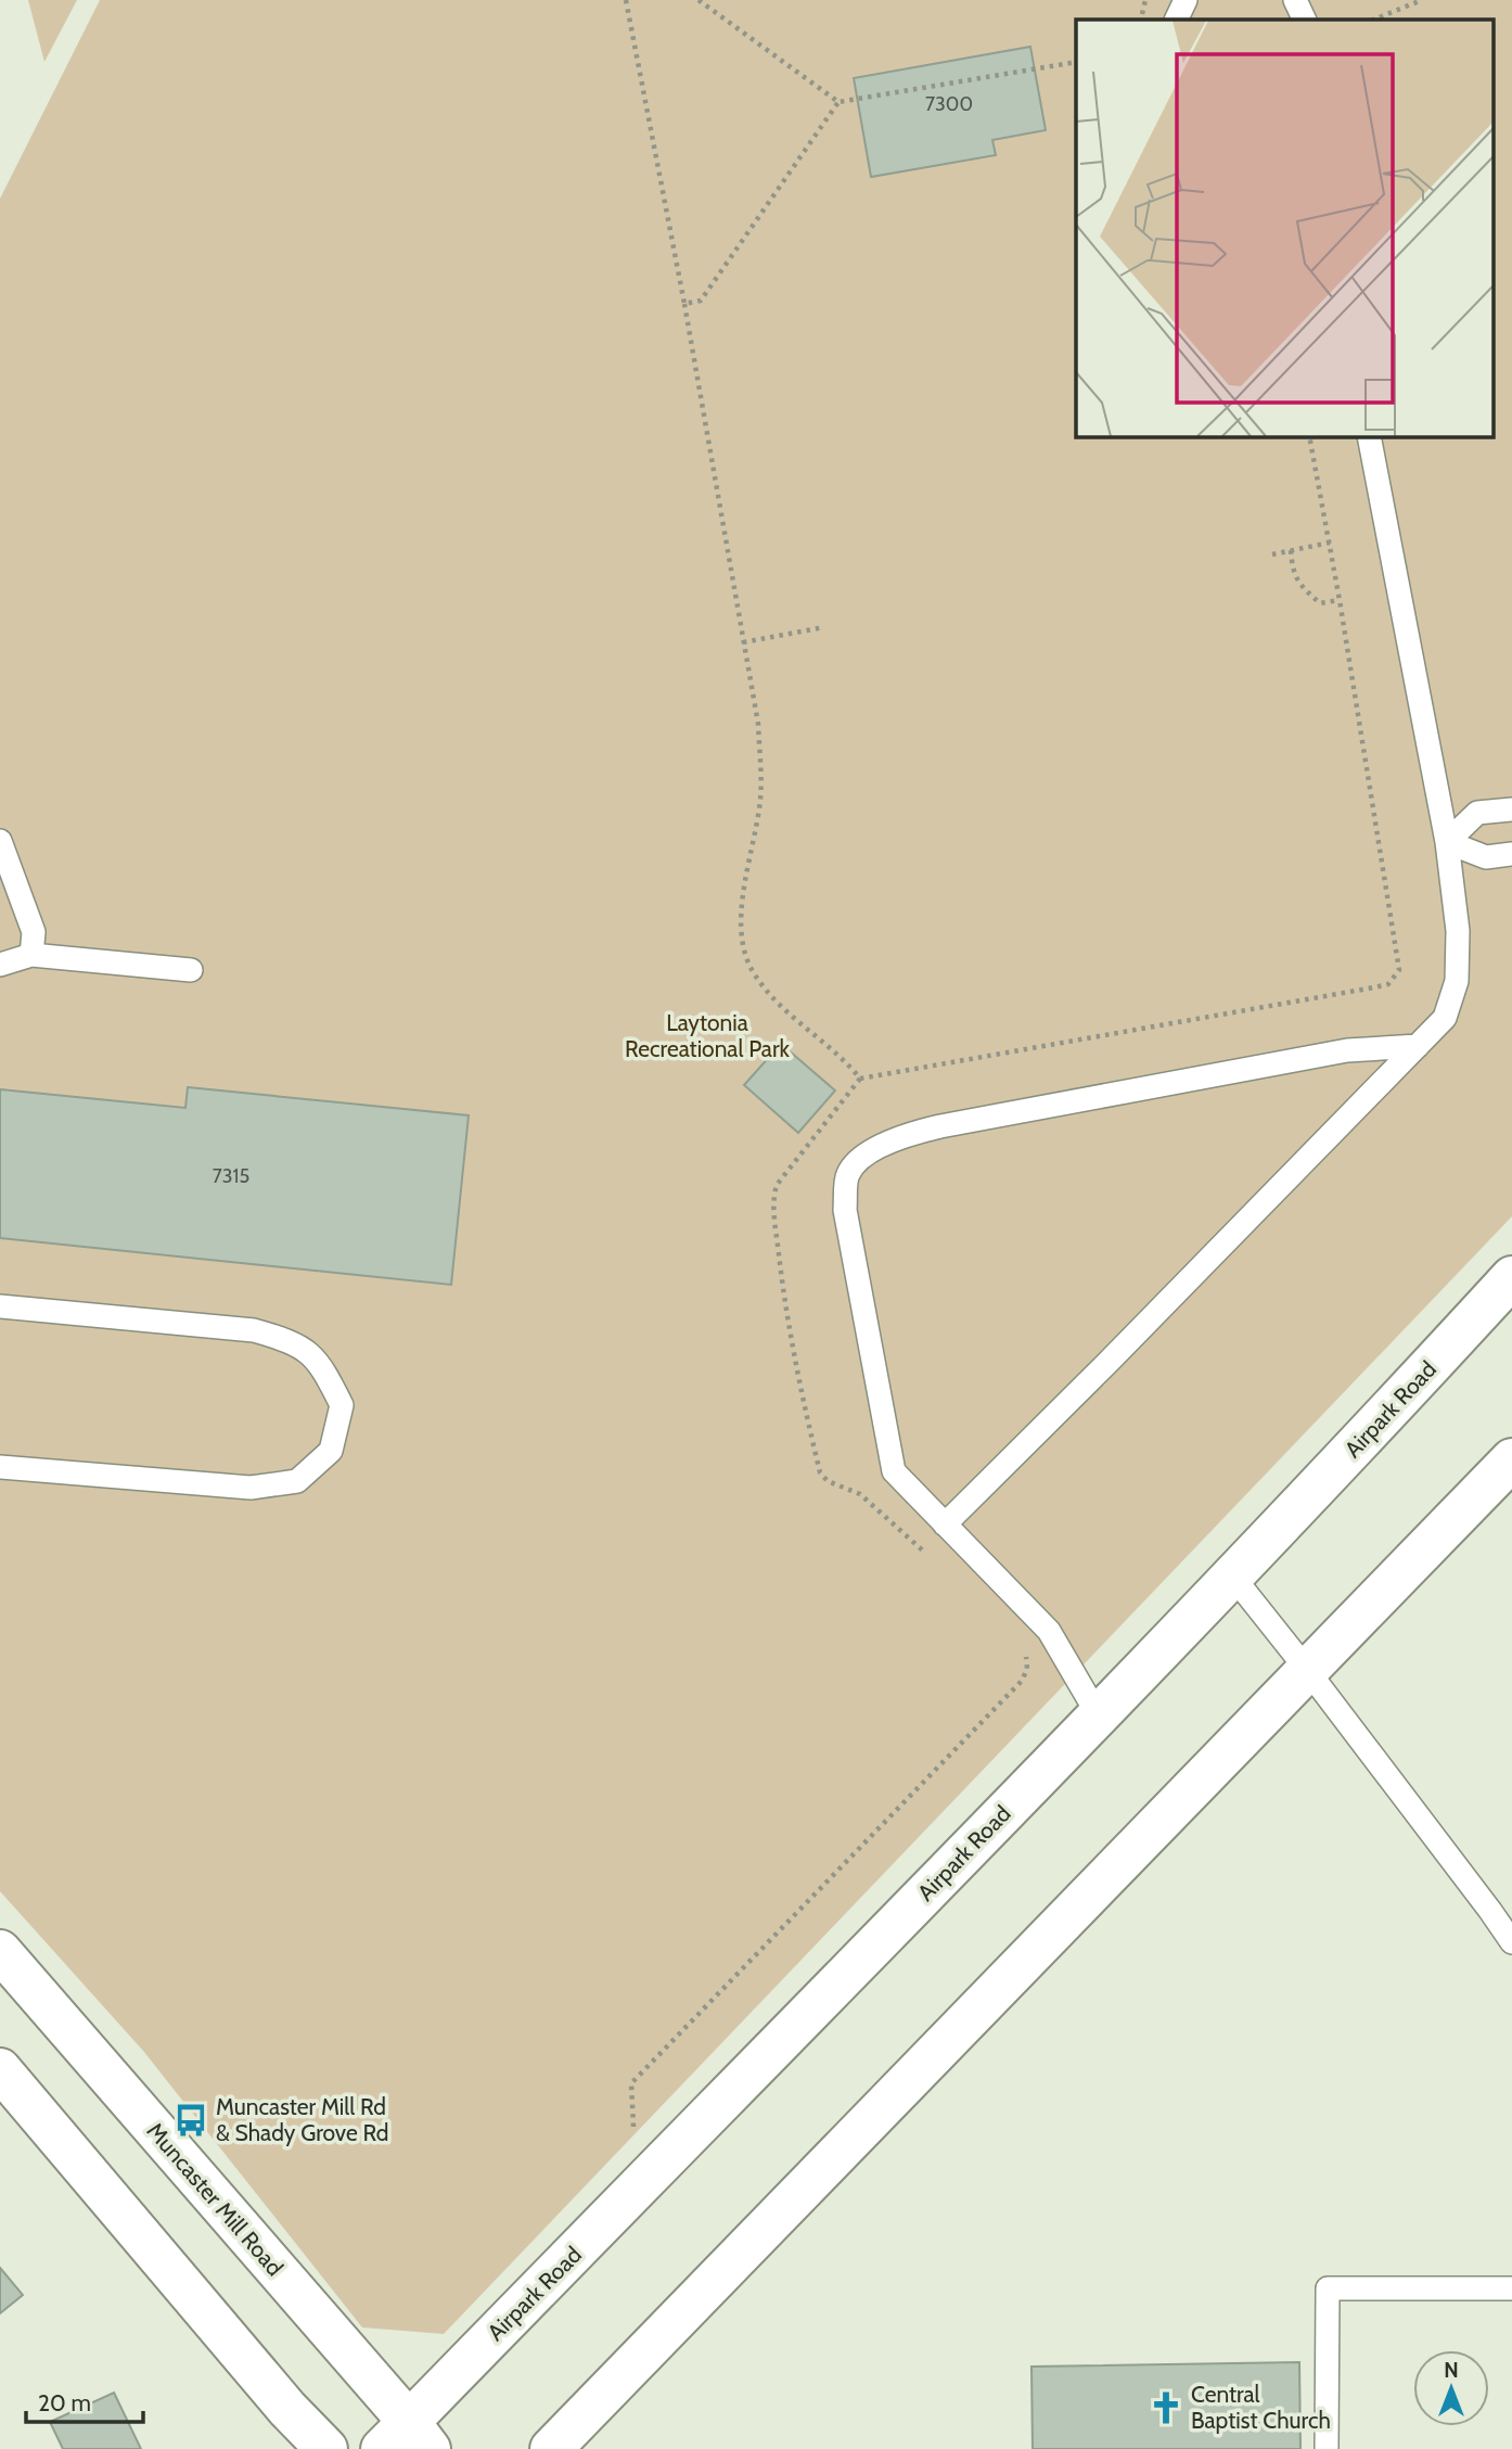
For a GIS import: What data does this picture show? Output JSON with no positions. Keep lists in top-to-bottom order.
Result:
{
  "streets": {
    "street": ["Airpark Road", "Muncaster Mill Road"]
  },
  "crossings": [
    ["Airpark Road", "Muncaster Mill Road"]
  ],
  "parks": ["Laytonia Recreational Park"],
  "places": {
    "bus stop": ["Muncaster Mill Rd & Shady Grove Rd"],
    "church": ["Central Baptist Church"]
  },
  "house_numbers": ["7300", "7315"],
  "scale_bar": "20 m",
  "north": "top"
}
